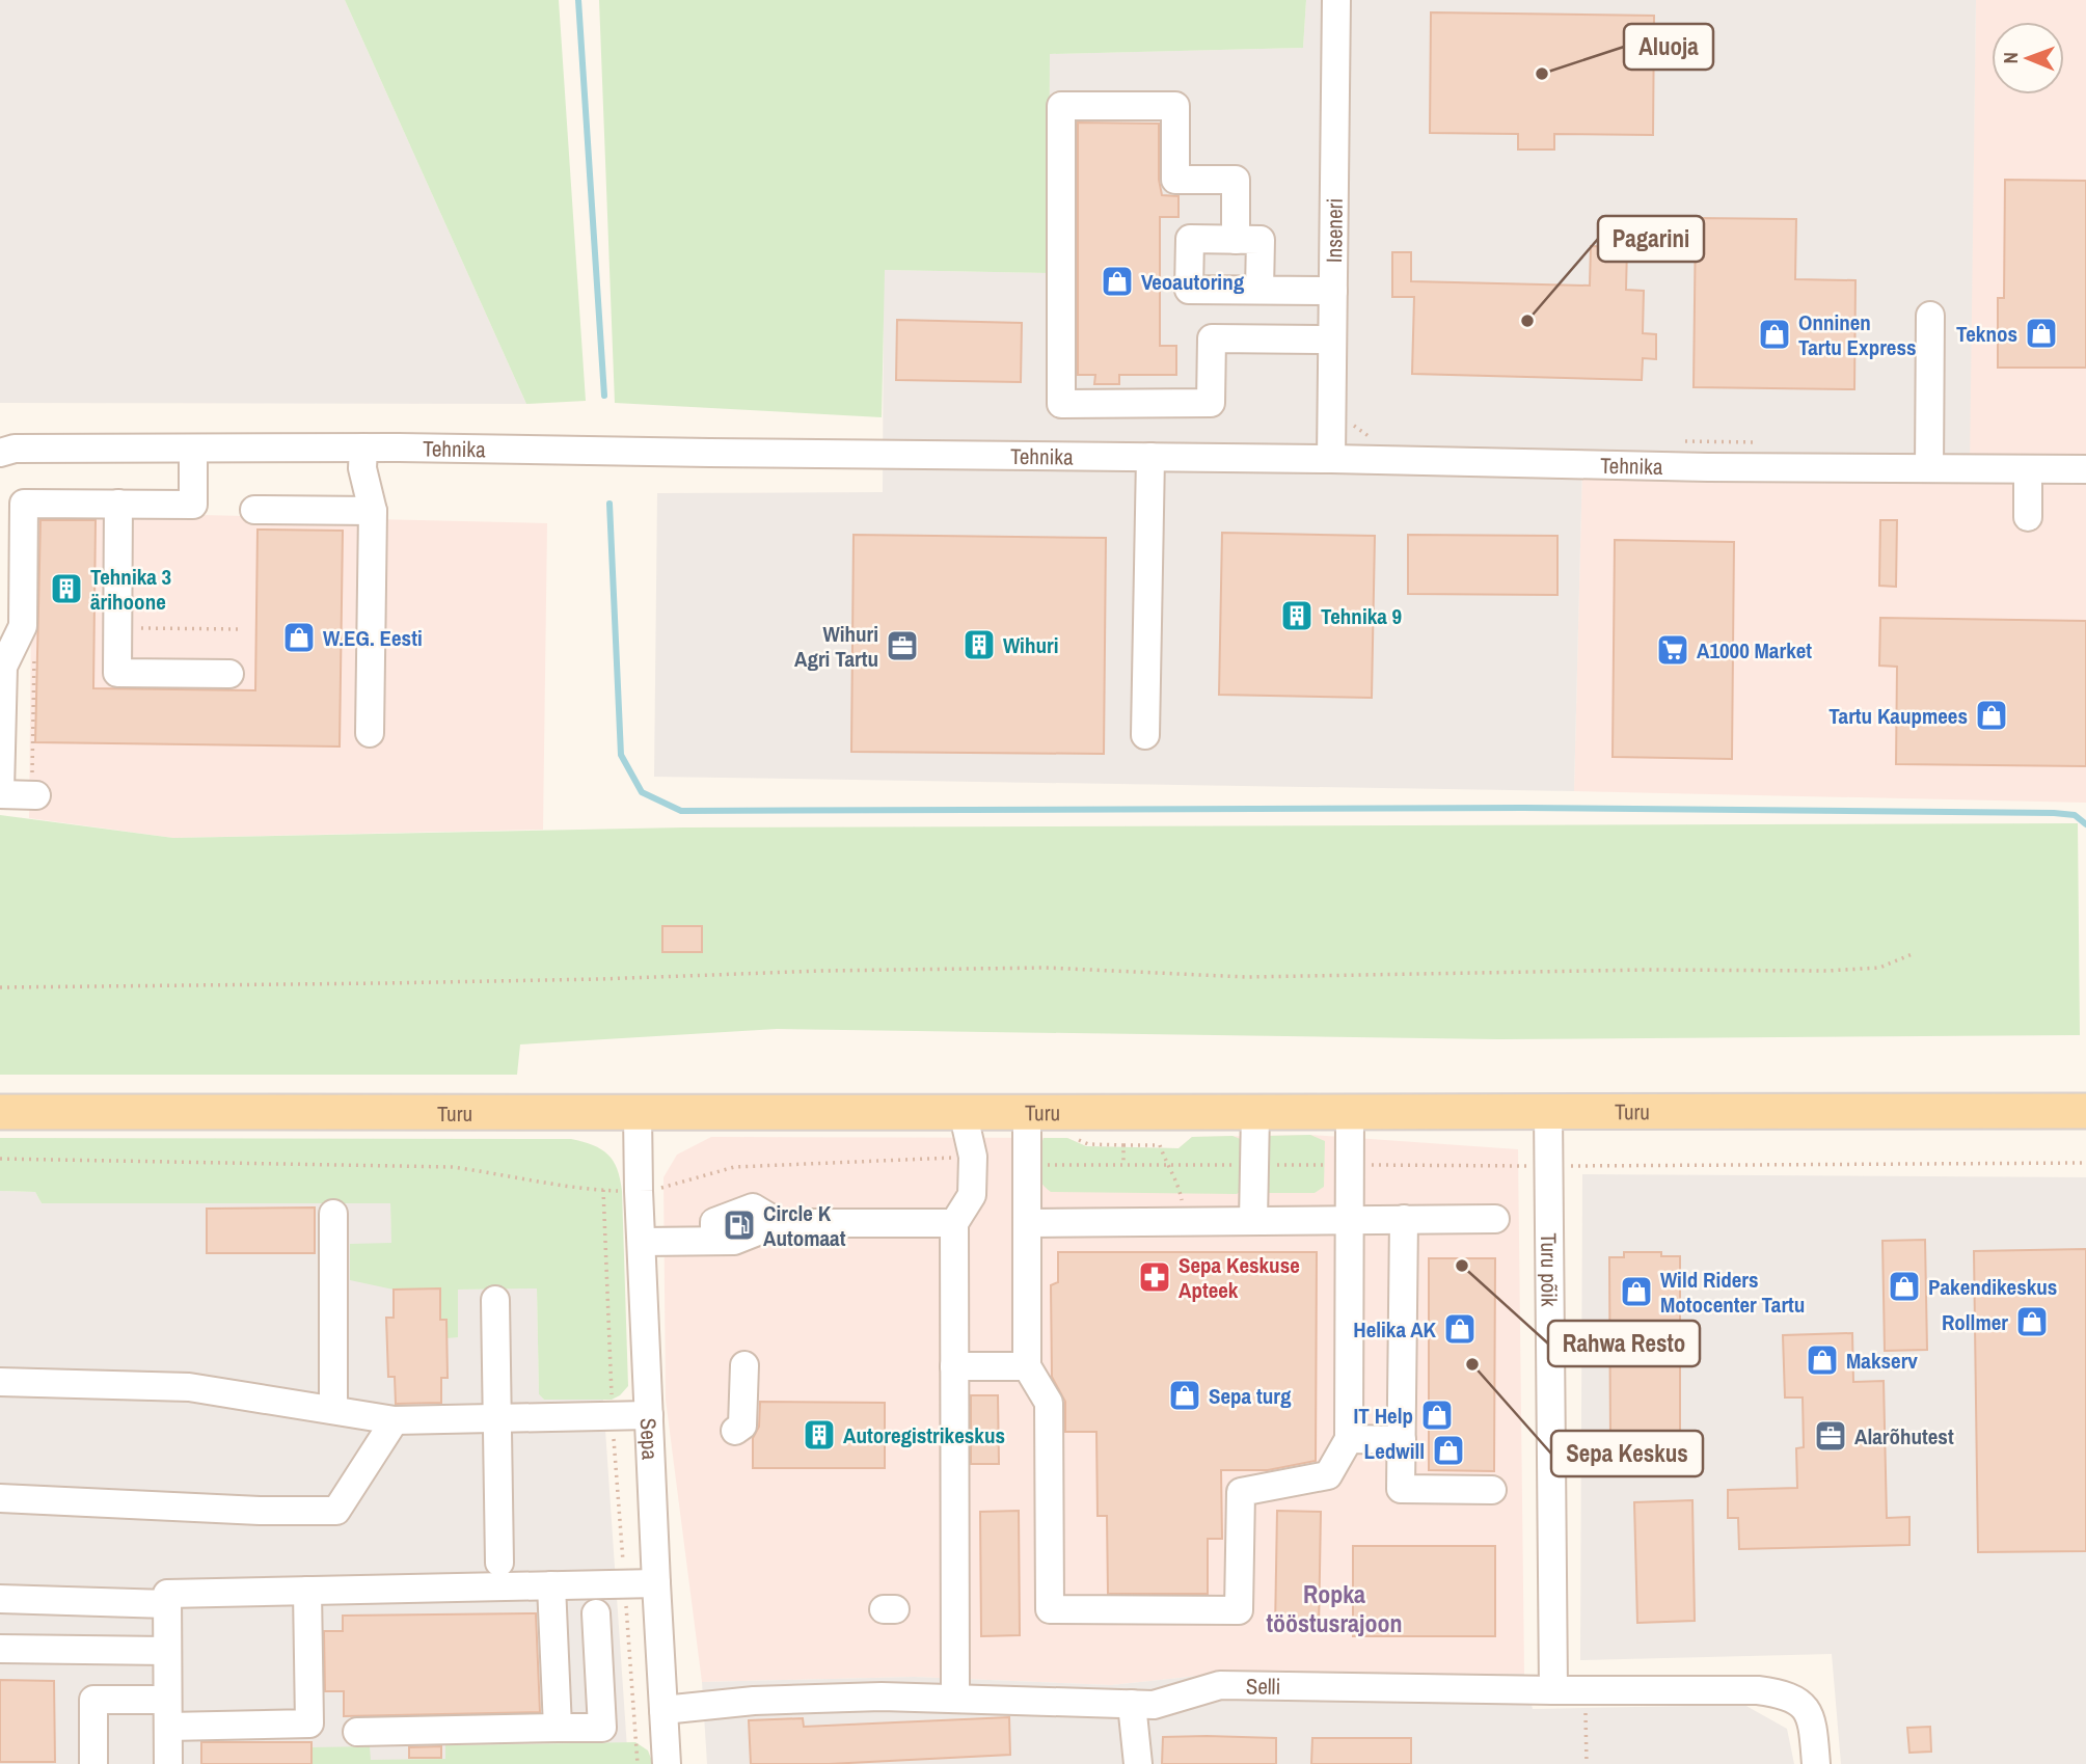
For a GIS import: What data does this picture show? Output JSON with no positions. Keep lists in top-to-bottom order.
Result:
{
  "streets": {
    "main road": ["Turu"],
    "street": [
      "Inseneri",
      "Tehnika",
      "Turu põik",
      "Sepa",
      "Selli"
    ]
  },
  "crossings": [
    ["Inseneri", "Tehnika"],
    ["Turu", "Turu põik"],
    ["Turu", "Sepa"],
    ["Turu põik", "Selli"],
    ["Sepa", "Selli"]
  ],
  "districts": ["Ropka tööstusrajoon"],
  "places": {
    "other": [
      "Aluoja",
      "Pagarini",
      "Rahwa Resto",
      "Sepa Keskus"
    ],
    "shop": [
      "Veoautoring",
      "Teknos",
      "Onninen Tartu Express",
      "W.EG. Eesti",
      "Tartu Kaupmees",
      "Pakendikeskus",
      "Wild Riders Motocenter Tartu",
      "Rollmer",
      "Helika AK",
      "Makserv",
      "Sepa turg",
      "IT Help",
      "Ledwill"
    ],
    "building": [
      "Tehnika 3 ärihoone",
      "Tehnika 9",
      "Wihuri",
      "Autoregistrikeskus"
    ],
    "office": ["Wihuri Agri Tartu", "Alarõhutest"],
    "supermarket": ["A1000 Market"],
    "fuel station": ["Circle K Automaat"],
    "pharmacy": ["Sepa Keskuse Apteek"]
  },
  "north": "left"
}
